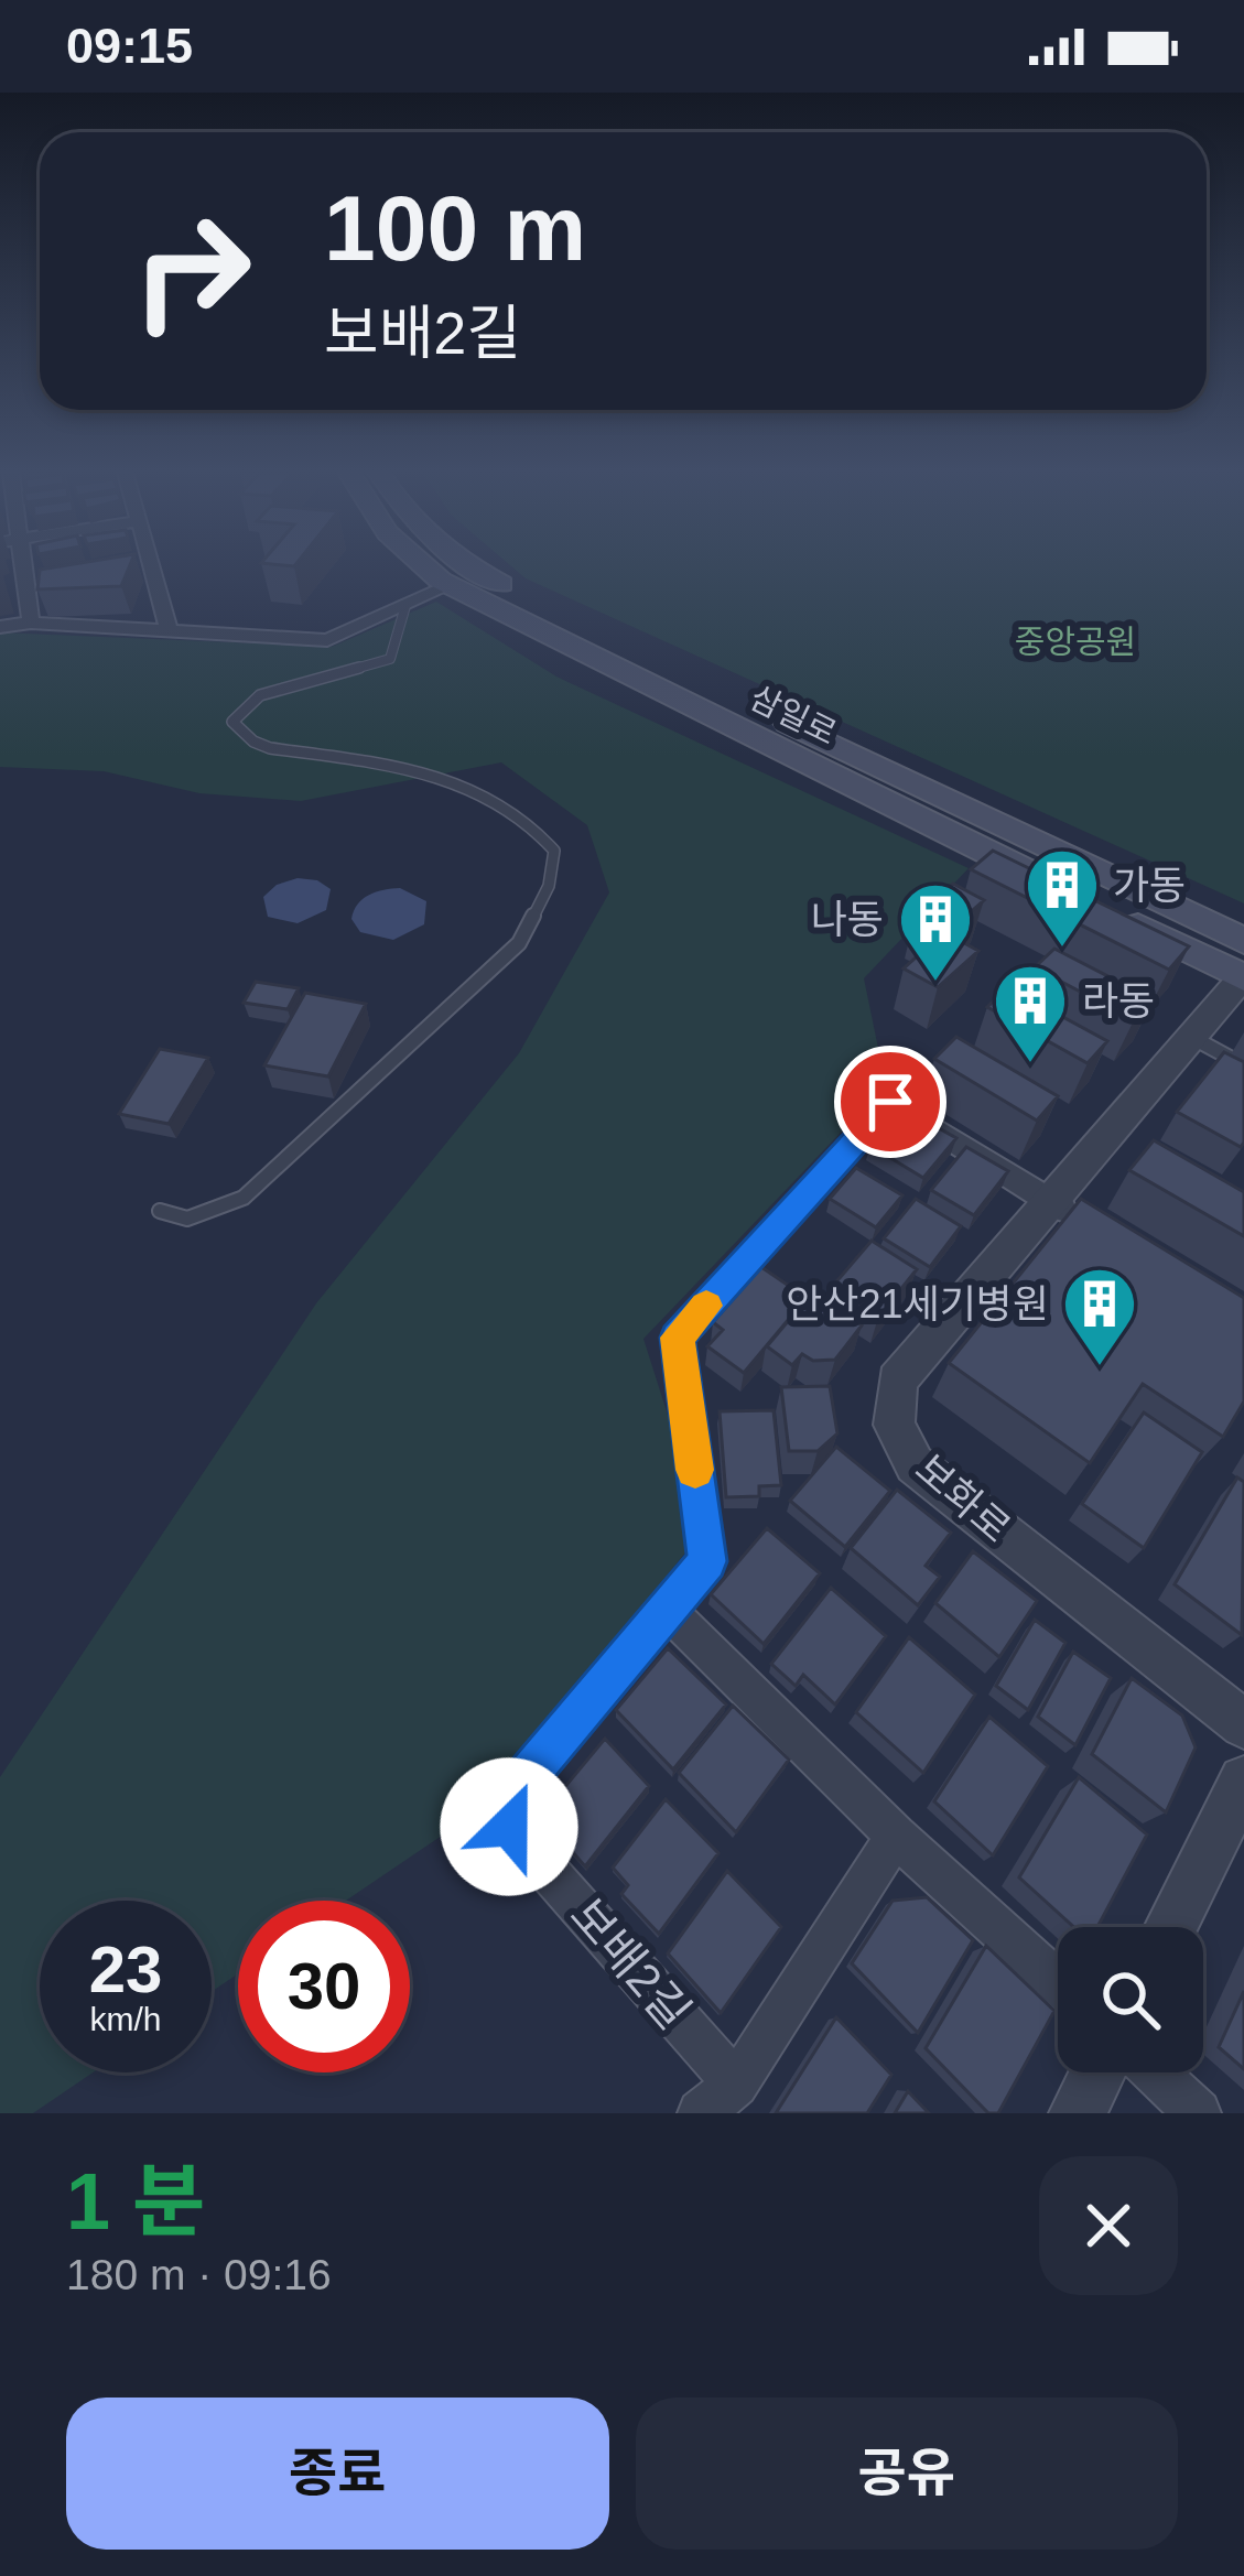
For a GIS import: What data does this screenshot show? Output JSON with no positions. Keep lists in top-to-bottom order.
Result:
{
  "streets": {
    "main road": ["삼일로"],
    "street": ["보화로", "보배2길"]
  },
  "crossings": [
    ["보화로", "보배2길"]
  ],
  "parks": ["중앙공원"],
  "places": {
    "building": [
      "가동",
      "나동",
      "라동",
      "안산21세기병원"
    ]
  },
  "page": {
    "status": "09:15",
    "turn": ["100 m", "보배2길"],
    "speed": "23 km/h",
    "limit": "30",
    "heading": ["1 분", "180 m · 09:16"],
    "buttons": ["종료", "공유"]
  }
}
